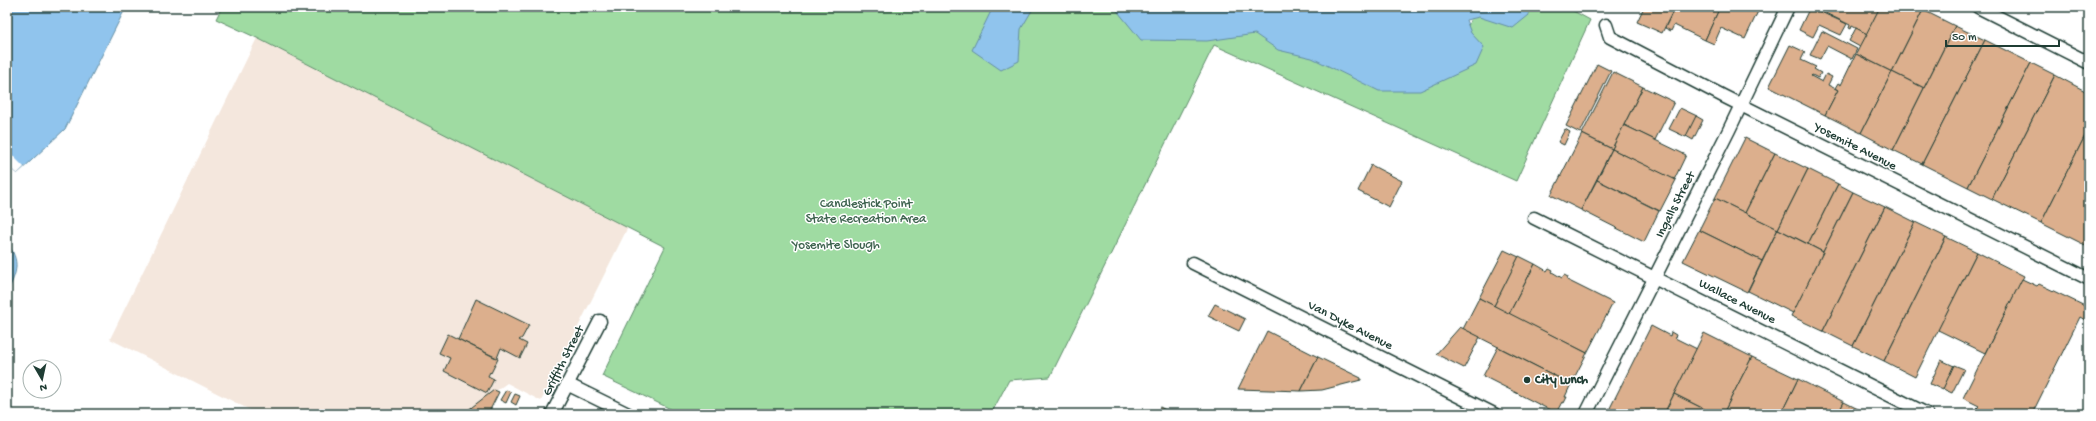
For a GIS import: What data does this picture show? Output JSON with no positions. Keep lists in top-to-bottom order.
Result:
{
  "streets": {
    "street": [
      "Yosemite Avenue",
      "Ingalls Street",
      "Wallace Avenue",
      "Van Dyke Avenue",
      "Griffith Street"
    ]
  },
  "crossings": [
    ["Yosemite Avenue", "Ingalls Street"],
    ["Ingalls Street", "Wallace Avenue"]
  ],
  "parks": ["Candlestick Point State Recreation Area", "Yosemite Slough"],
  "places": ["City Lunch"],
  "scale_bar": "50 m",
  "north": "bottom"
}
